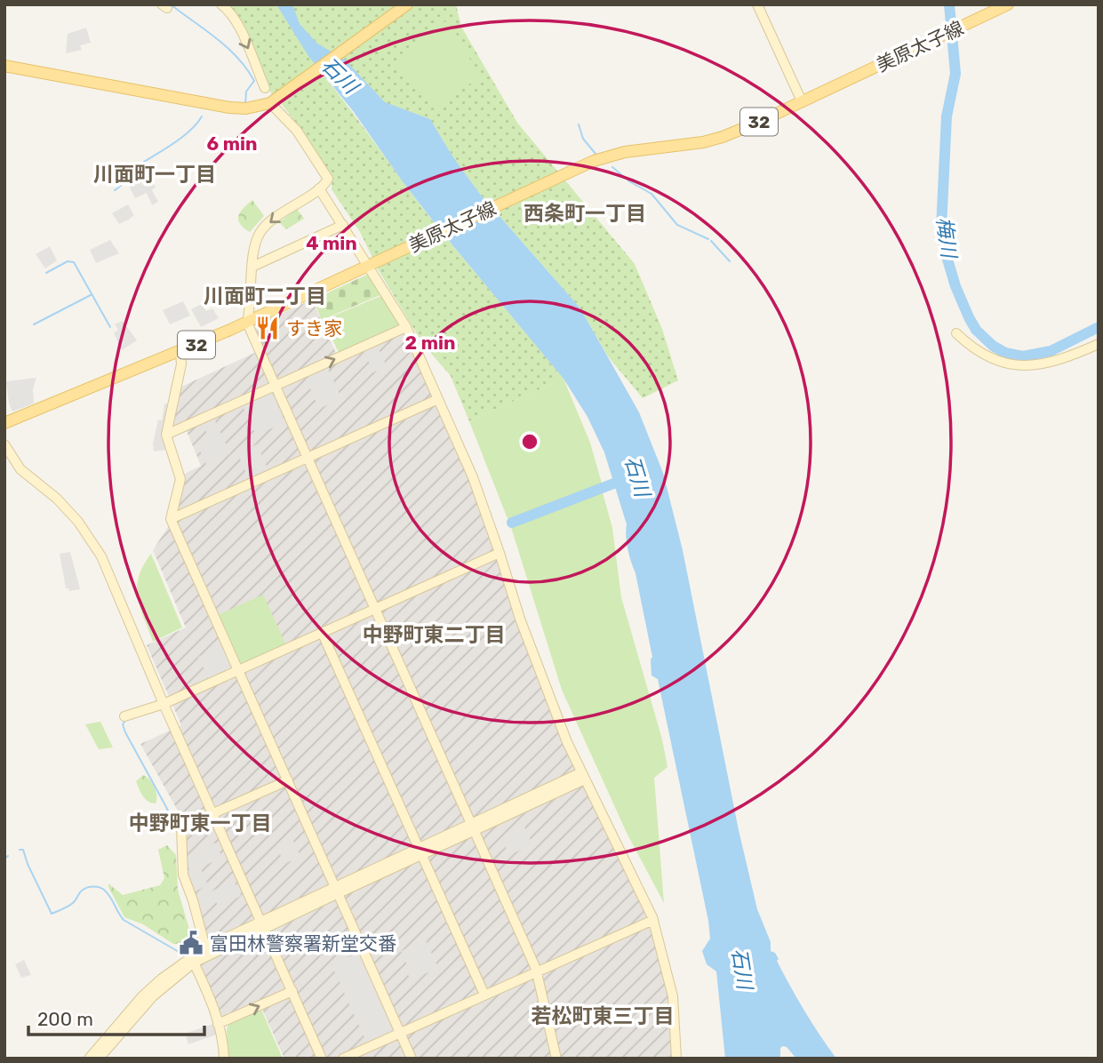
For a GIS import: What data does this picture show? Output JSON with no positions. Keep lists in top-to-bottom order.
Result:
{
  "streets": {
    "main road": ["美原太子線", "32"]
  },
  "districts": [
    "川面町一丁目",
    "西条町一丁目",
    "川面町二丁目",
    "中野町東二丁目",
    "中野町東一丁目",
    "若松町東三丁目"
  ],
  "water": ["石川", "梅川"],
  "places": {
    "restaurant": ["すき家"],
    "public building": ["富田林警察署新堂交番"]
  },
  "scale_bar": "200 m",
  "rings": ["6 min", "4 min", "2 min"]
}
